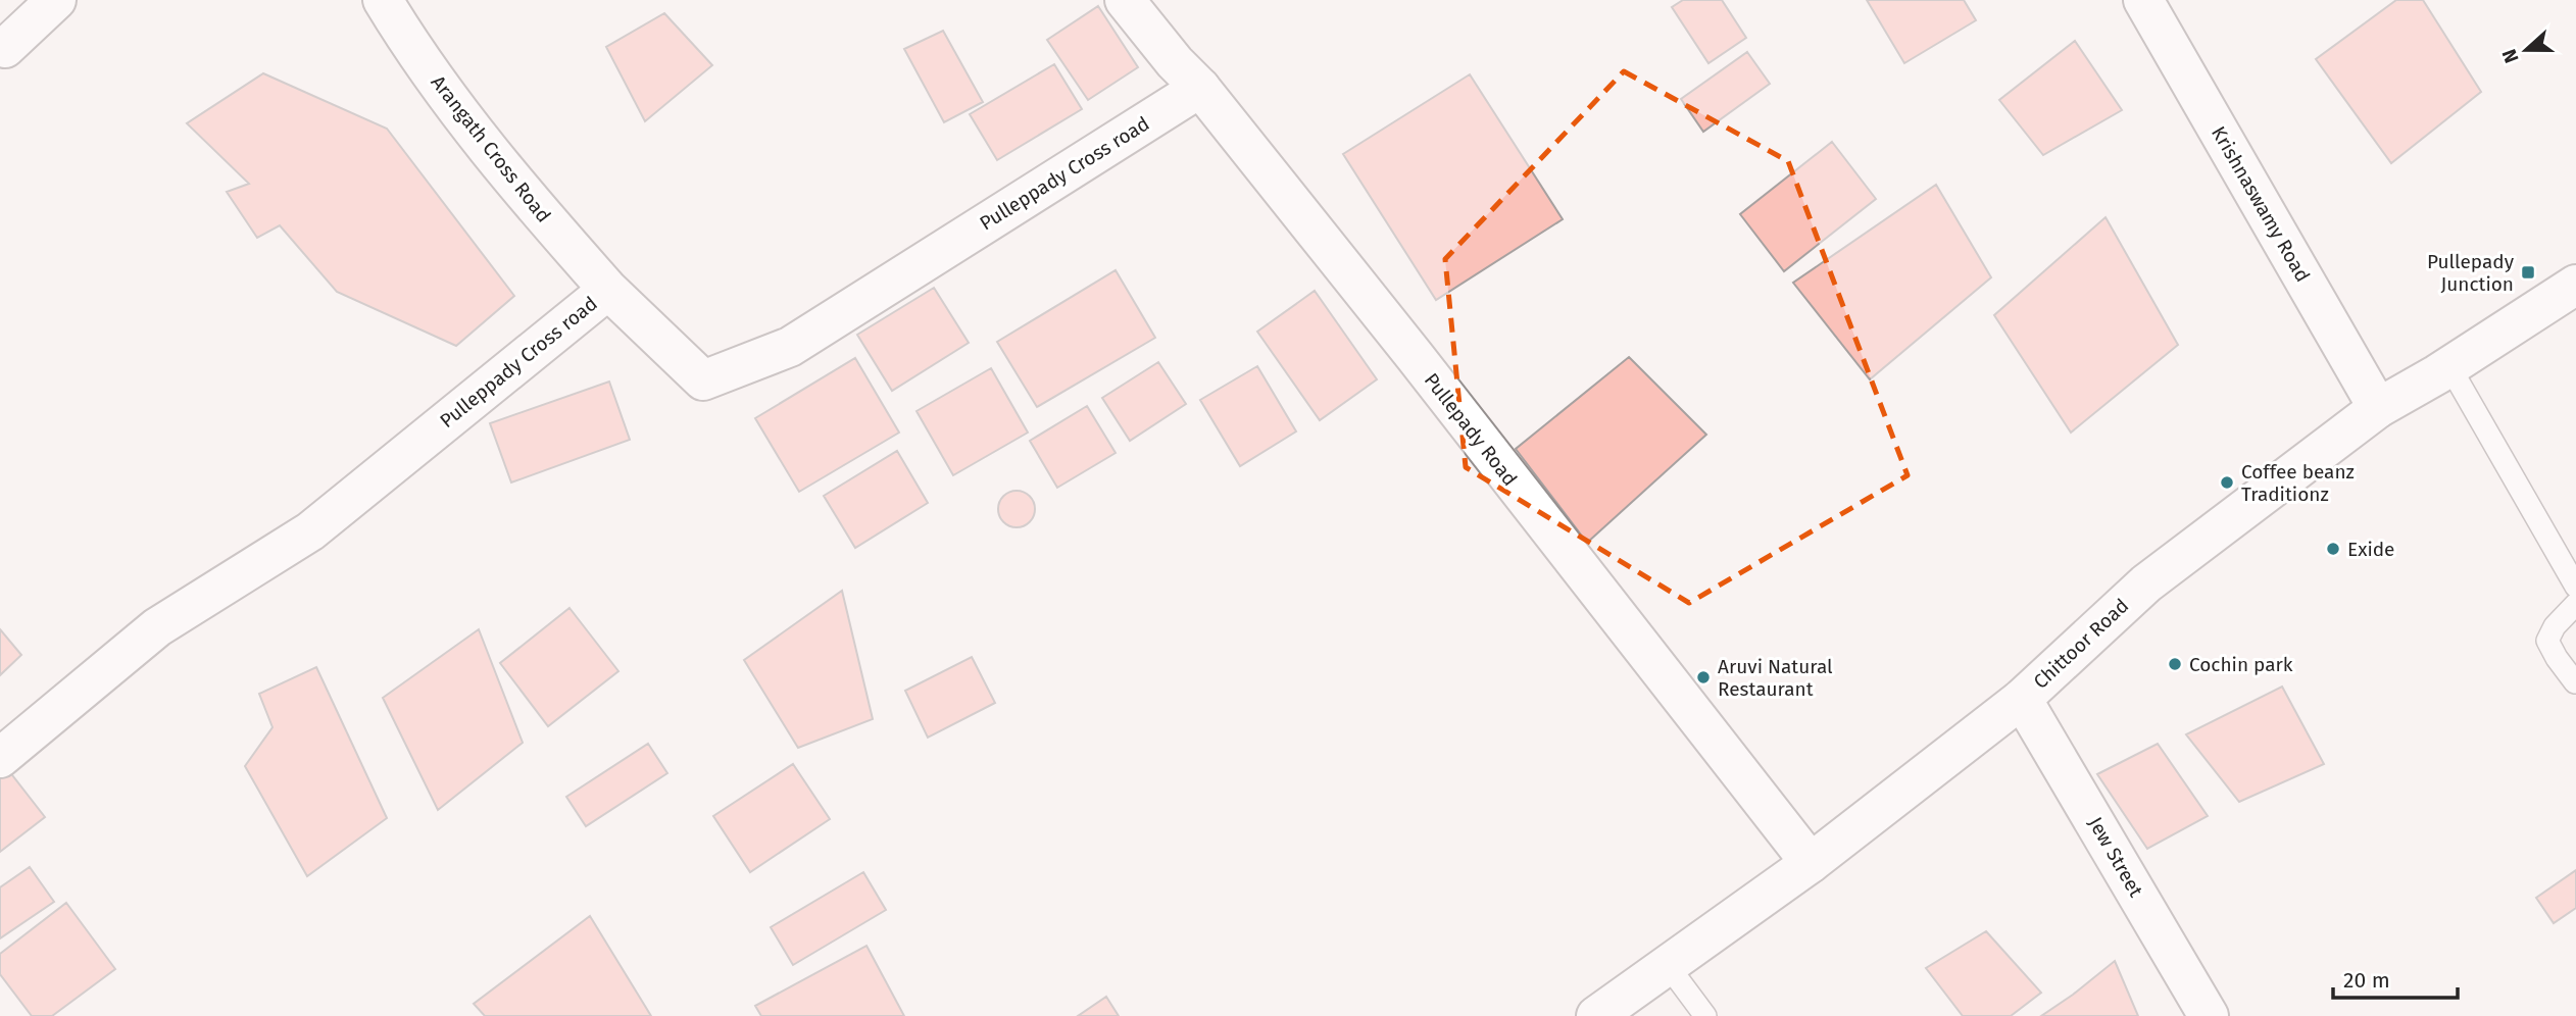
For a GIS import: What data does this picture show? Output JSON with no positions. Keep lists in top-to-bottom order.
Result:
{
  "streets": {
    "street": [
      "Arangath Cross Road",
      "Pulleppady Cross road",
      "Krishnaswamy Road",
      "Pullepady Road",
      "Chittoor Road",
      "Jew Street"
    ]
  },
  "crossings": [
    ["Arangath Cross Road", "Pulleppady Cross road"],
    ["Pulleppady Cross road", "Pullepady Road"],
    ["Krishnaswamy Road", "Chittoor Road"],
    ["Pullepady Road", "Chittoor Road"],
    ["Chittoor Road", "Jew Street"]
  ],
  "places": {
    "transit": ["Pullepady Junction"],
    "other": [
      "Coffee beanz Traditionz",
      "Exide",
      "Cochin park",
      "Aruvi Natural Restaurant"
    ]
  },
  "scale_bar": "20 m",
  "north": "left"
}
